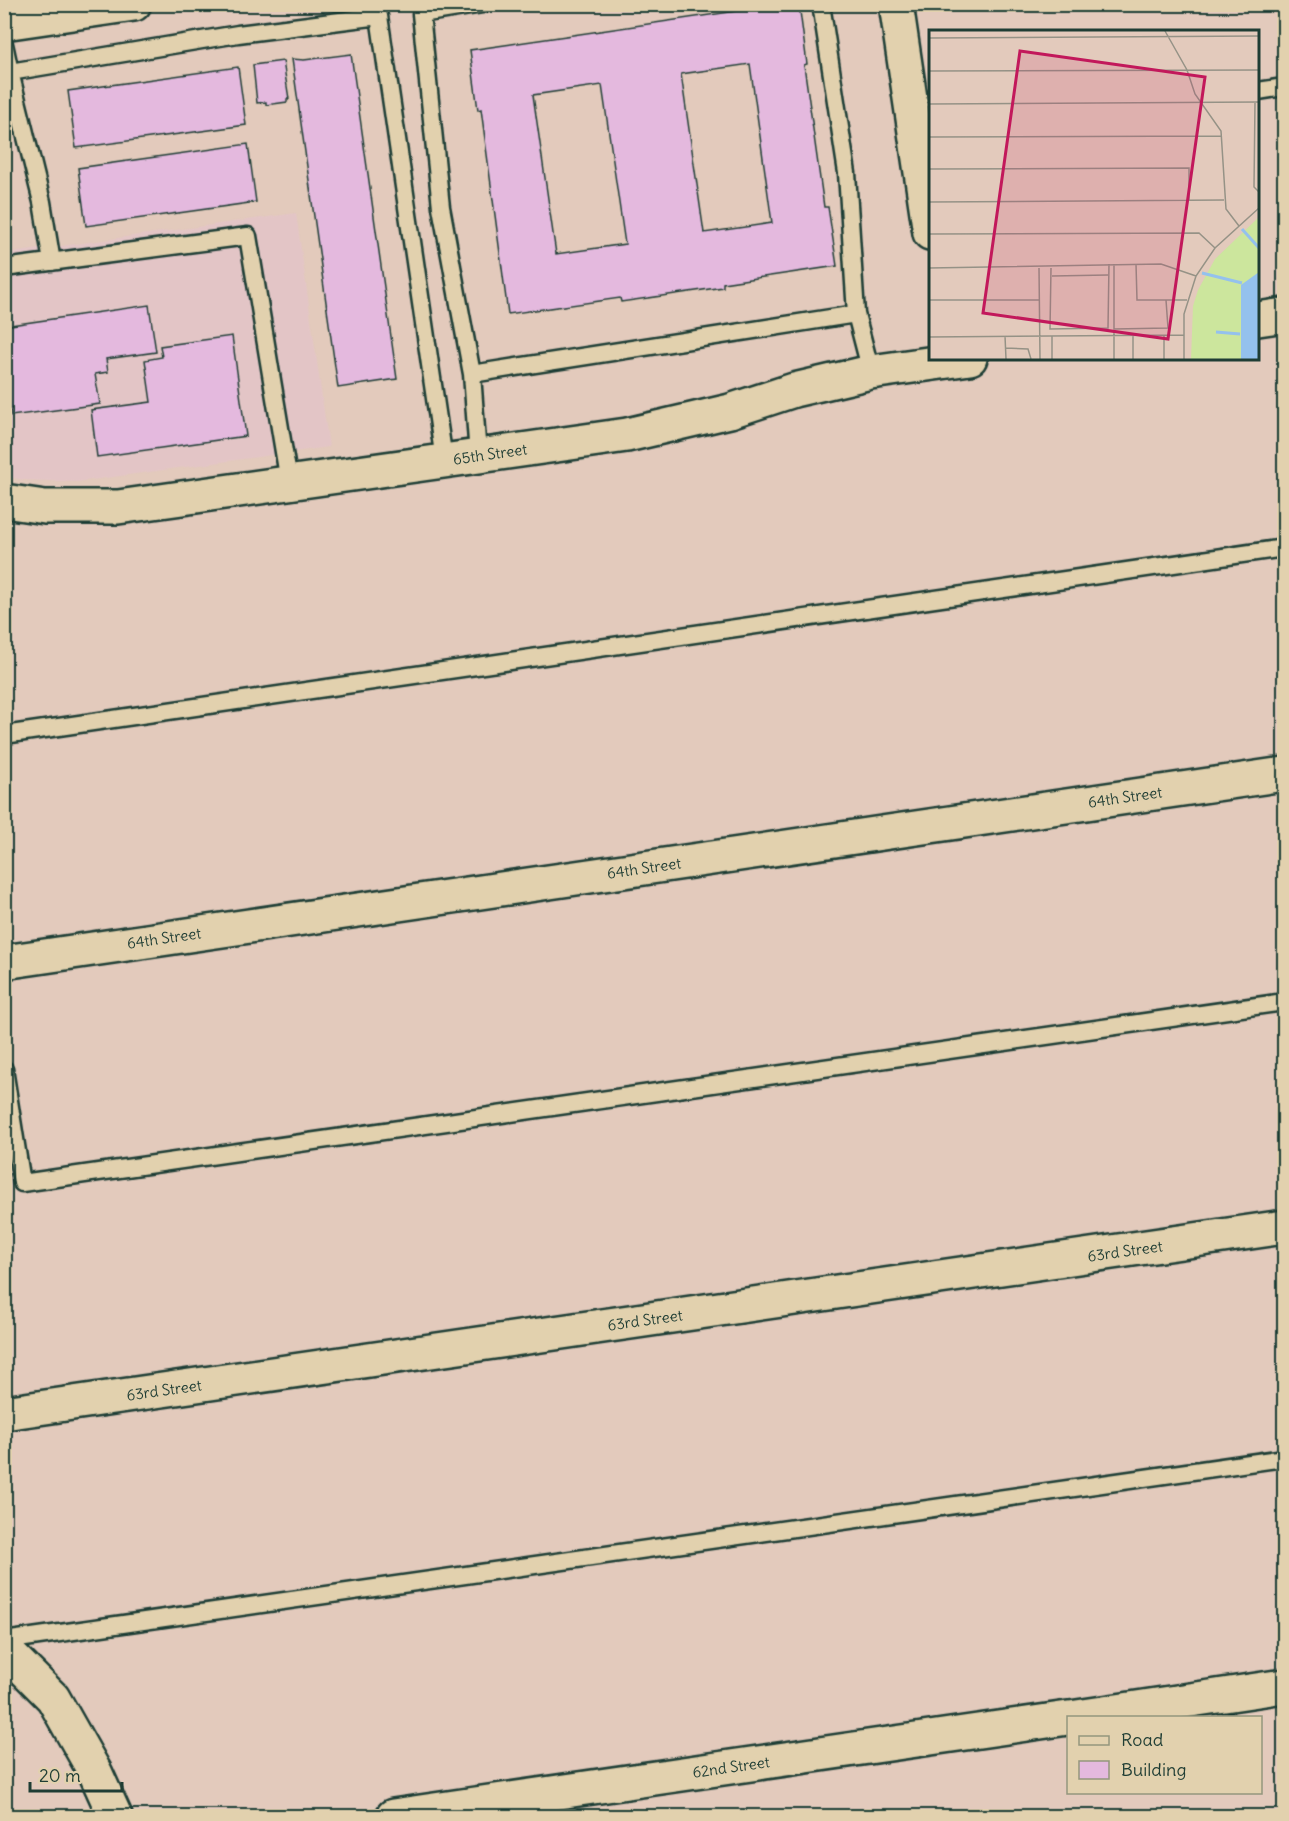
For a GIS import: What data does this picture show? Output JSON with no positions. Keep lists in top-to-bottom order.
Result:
{
  "streets": {
    "street": [
      "65th Street",
      "64th Street",
      "63rd Street",
      "62nd Street"
    ]
  },
  "legend": ["Road", "Building"],
  "scale_bar": "20 m"
}
